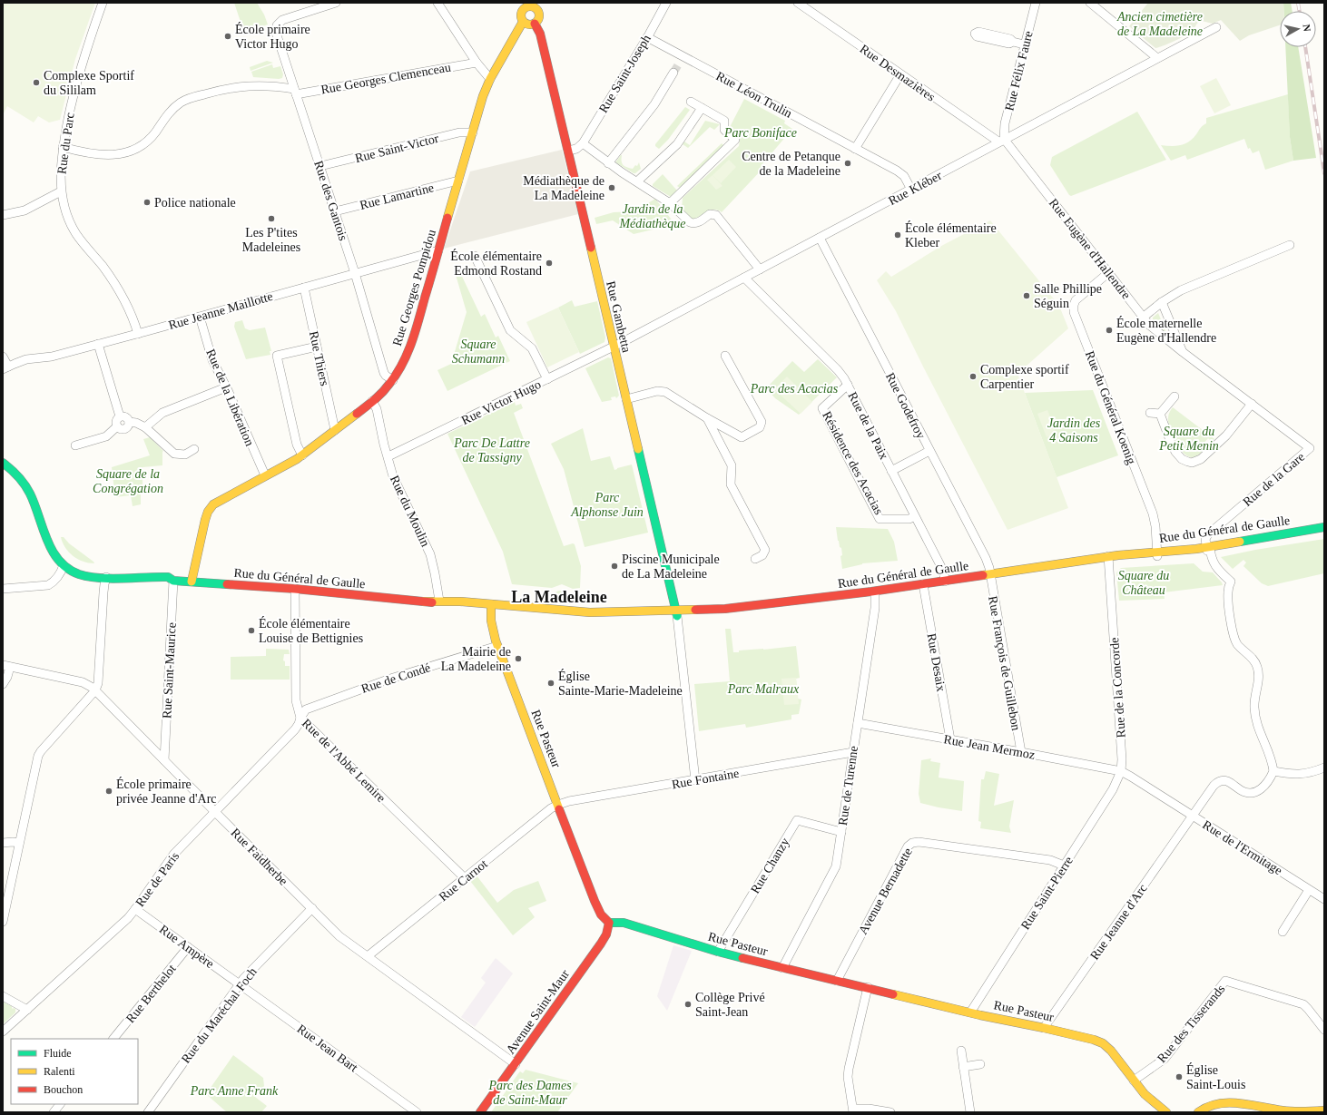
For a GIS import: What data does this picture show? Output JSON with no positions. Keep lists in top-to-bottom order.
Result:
{
  "streets": {
    "street": [
      "Rue Félix Faure",
      "Rue Desmazières",
      "Rue Saint-Joseph",
      "Rue Georges Clemenceau",
      "Rue Léon Trulin",
      "Rue du Parc",
      "Rue Saint-Victor",
      "Rue Kléber",
      "Rue Lamartine",
      "Rue des Gantois",
      "Rue Eugène d'Hallendre",
      "Rue Georges Pompidou",
      "Rue Jeanne Maillotte",
      "Rue Gambetta",
      "Rue Thiers",
      "Rue de la Libération",
      "Rue Victor Hugo",
      "Rue Godefroy",
      "Rue du Général Koenig",
      "Rue de la Paix",
      "Résidence des Acacias",
      "Rue de la Gare",
      "Rue du Moulin",
      "Rue du Général de Gaulle",
      "Rue Desaix",
      "Rue François de Guillebon",
      "Rue Saint-Maurice",
      "Rue de Condé",
      "Rue de la Concorde",
      "Rue Pasteur",
      "Rue Jean Mermoz",
      "Rue de l'Abbé Lemire",
      "Rue Fontaine",
      "Rue de Turenne",
      "Rue de l'Ermitage",
      "Rue Faidherbe",
      "Rue Chanzy",
      "Rue de Paris",
      "Rue Carnot",
      "Avenue Bernadette",
      "Rue Saint-Pierre",
      "Rue Jeanne d'Arc",
      "Rue Ampère",
      "Rue Berthelot",
      "Avenue Saint-Maur",
      "Rue du Maréchal Foch",
      "Rue des Tisserands",
      "Rue Jean Bart"
    ]
  },
  "crossings": [
    ["Rue Félix Faure", "Rue Desmazières"],
    ["Rue Félix Faure", "Rue Kléber"],
    ["Rue Félix Faure", "Rue Eugène d'Hallendre"],
    ["Rue Desmazières", "Rue Kléber"],
    ["Rue Desmazières", "Rue Eugène d'Hallendre"],
    ["Rue Saint-Joseph", "Rue Léon Trulin"],
    ["Rue Georges Clemenceau", "Rue du Parc"],
    ["Rue Georges Clemenceau", "Rue des Gantois"],
    ["Rue Léon Trulin", "Rue Kléber"],
    ["Rue du Parc", "Rue Jeanne Maillotte"],
    ["Rue Saint-Victor", "Rue des Gantois"],
    ["Rue Saint-Victor", "Rue Georges Pompidou"],
    ["Rue Kléber", "Rue Eugène d'Hallendre"],
    ["Rue Kléber", "Rue Gambetta"],
    ["Rue Kléber", "Rue Victor Hugo"],
    ["Rue Kléber", "Rue Godefroy"],
    ["Rue Kléber", "Rue de la Paix"],
    ["Rue Lamartine", "Rue des Gantois"],
    ["Rue Lamartine", "Rue Georges Pompidou"],
    ["Rue des Gantois", "Rue Georges Pompidou"],
    ["Rue des Gantois", "Rue Jeanne Maillotte"],
    ["Rue Eugène d'Hallendre", "Rue du Général Koenig"],
    ["Rue Eugène d'Hallendre", "Rue de la Gare"],
    ["Rue Georges Pompidou", "Rue Jeanne Maillotte"],
    ["Rue Georges Pompidou", "Rue Gambetta"],
    ["Rue Georges Pompidou", "Rue Thiers"],
    ["Rue Georges Pompidou", "Rue de la Libération"],
    ["Rue Georges Pompidou", "Rue du Moulin"],
    ["Rue Georges Pompidou", "Rue du Général de Gaulle"],
    ["Rue Jeanne Maillotte", "Rue Thiers"],
    ["Rue Jeanne Maillotte", "Rue de la Libération"],
    ["Rue Gambetta", "Rue Victor Hugo"],
    ["Rue Gambetta", "Rue du Général de Gaulle"],
    ["Rue Victor Hugo", "Rue du Moulin"],
    ["Rue Godefroy", "Rue du Général de Gaulle"],
    ["Rue Godefroy", "Rue François de Guillebon"],
    ["Rue du Général Koenig", "Rue du Général de Gaulle"],
    ["Rue de la Paix", "Résidence des Acacias"],
    ["Rue de la Paix", "Rue du Général de Gaulle"],
    ["Rue de la Gare", "Rue du Général de Gaulle"],
    ["Rue du Moulin", "Rue du Général de Gaulle"],
    ["Rue du Général de Gaulle", "Rue Desaix"],
    ["Rue du Général de Gaulle", "Rue François de Guillebon"],
    ["Rue du Général de Gaulle", "Rue Saint-Maurice"],
    ["Rue du Général de Gaulle", "Rue de la Concorde"],
    ["Rue du Général de Gaulle", "Rue Pasteur"],
    ["Rue du Général de Gaulle", "Rue de l'Abbé Lemire"],
    ["Rue du Général de Gaulle", "Rue de Turenne"],
    ["Rue Desaix", "Rue Jean Mermoz"],
    ["Rue François de Guillebon", "Rue Jean Mermoz"],
    ["Rue Saint-Maurice", "Rue Faidherbe"],
    ["Rue de Condé", "Rue Pasteur"],
    ["Rue de Condé", "Rue de l'Abbé Lemire"],
    ["Rue de Condé", "Rue de Paris"],
    ["Rue de la Concorde", "Rue Jean Mermoz"],
    ["Rue de la Concorde", "Rue de l'Ermitage"],
    ["Rue de la Concorde", "Rue Saint-Pierre"],
    ["Rue Pasteur", "Rue Fontaine"],
    ["Rue Pasteur", "Rue de Turenne"],
    ["Rue Pasteur", "Rue Chanzy"],
    ["Rue Pasteur", "Rue Carnot"],
    ["Rue Pasteur", "Avenue Bernadette"],
    ["Rue Pasteur", "Rue Saint-Pierre"],
    ["Rue Pasteur", "Rue Jeanne d'Arc"],
    ["Rue Pasteur", "Avenue Saint-Maur"],
    ["Rue Pasteur", "Rue des Tisserands"],
    ["Rue Jean Mermoz", "Rue de Turenne"],
    ["Rue Jean Mermoz", "Rue de l'Ermitage"],
    ["Rue Jean Mermoz", "Rue Saint-Pierre"],
    ["Rue de l'Abbé Lemire", "Rue de Paris"],
    ["Rue de l'Abbé Lemire", "Rue Carnot"],
    ["Rue Fontaine", "Rue de Turenne"],
    ["Rue Fontaine", "Rue Carnot"],
    ["Rue de Turenne", "Rue Chanzy"],
    ["Rue de l'Ermitage", "Rue Saint-Pierre"],
    ["Rue de l'Ermitage", "Rue Jeanne d'Arc"],
    ["Rue Faidherbe", "Rue de Paris"],
    ["Rue Faidherbe", "Rue Carnot"],
    ["Rue Faidherbe", "Avenue Saint-Maur"],
    ["Rue Faidherbe", "Rue du Maréchal Foch"],
    ["Rue de Paris", "Rue Ampère"],
    ["Avenue Bernadette", "Rue Saint-Pierre"],
    ["Rue Ampère", "Rue Berthelot"],
    ["Rue Ampère", "Rue du Maréchal Foch"],
    ["Rue Ampère", "Rue Jean Bart"],
    ["Rue du Maréchal Foch", "Rue Jean Bart"]
  ],
  "districts": ["La Madeleine"],
  "parks": [
    "Ancien cimetière de La Madeleine",
    "Parc Boniface",
    "Jardin de la Médiathèque",
    "Square Schumann",
    "Parc des Acacias",
    "Jardin des 4 Saisons",
    "Square du Petit Menin",
    "Parc De Lattre de Tassigny",
    "Square de la Congrégation",
    "Parc Alphonse Juin",
    "Square du Château",
    "Parc Malraux",
    "Parc des Dames de Saint-Maur",
    "Parc Anne Frank"
  ],
  "places": [
    "École primaire Victor Hugo",
    "Complexe Sportif du Sililam",
    "Centre de Petanque de la Madeleine",
    "Médiathèque de La Madeleine",
    "Police nationale",
    "Les P'tites Madeleines",
    "École élémentaire Kleber",
    "École élémentaire Edmond Rostand",
    "Salle Phillipe Séguin",
    "École maternelle Eugène d'Hallendre",
    "Complexe sportif Carpentier",
    "Piscine Municipale de La Madeleine",
    "École élémentaire Louise de Bettignies",
    "Mairie de La Madeleine",
    "Église Sainte-Marie-Madeleine",
    "École primaire privée Jeanne d'Arc",
    "Collège Privé Saint-Jean",
    "Église Saint-Louis"
  ],
  "legend": ["Fluide", "Ralenti", "Bouchon"],
  "north": "right"
}
